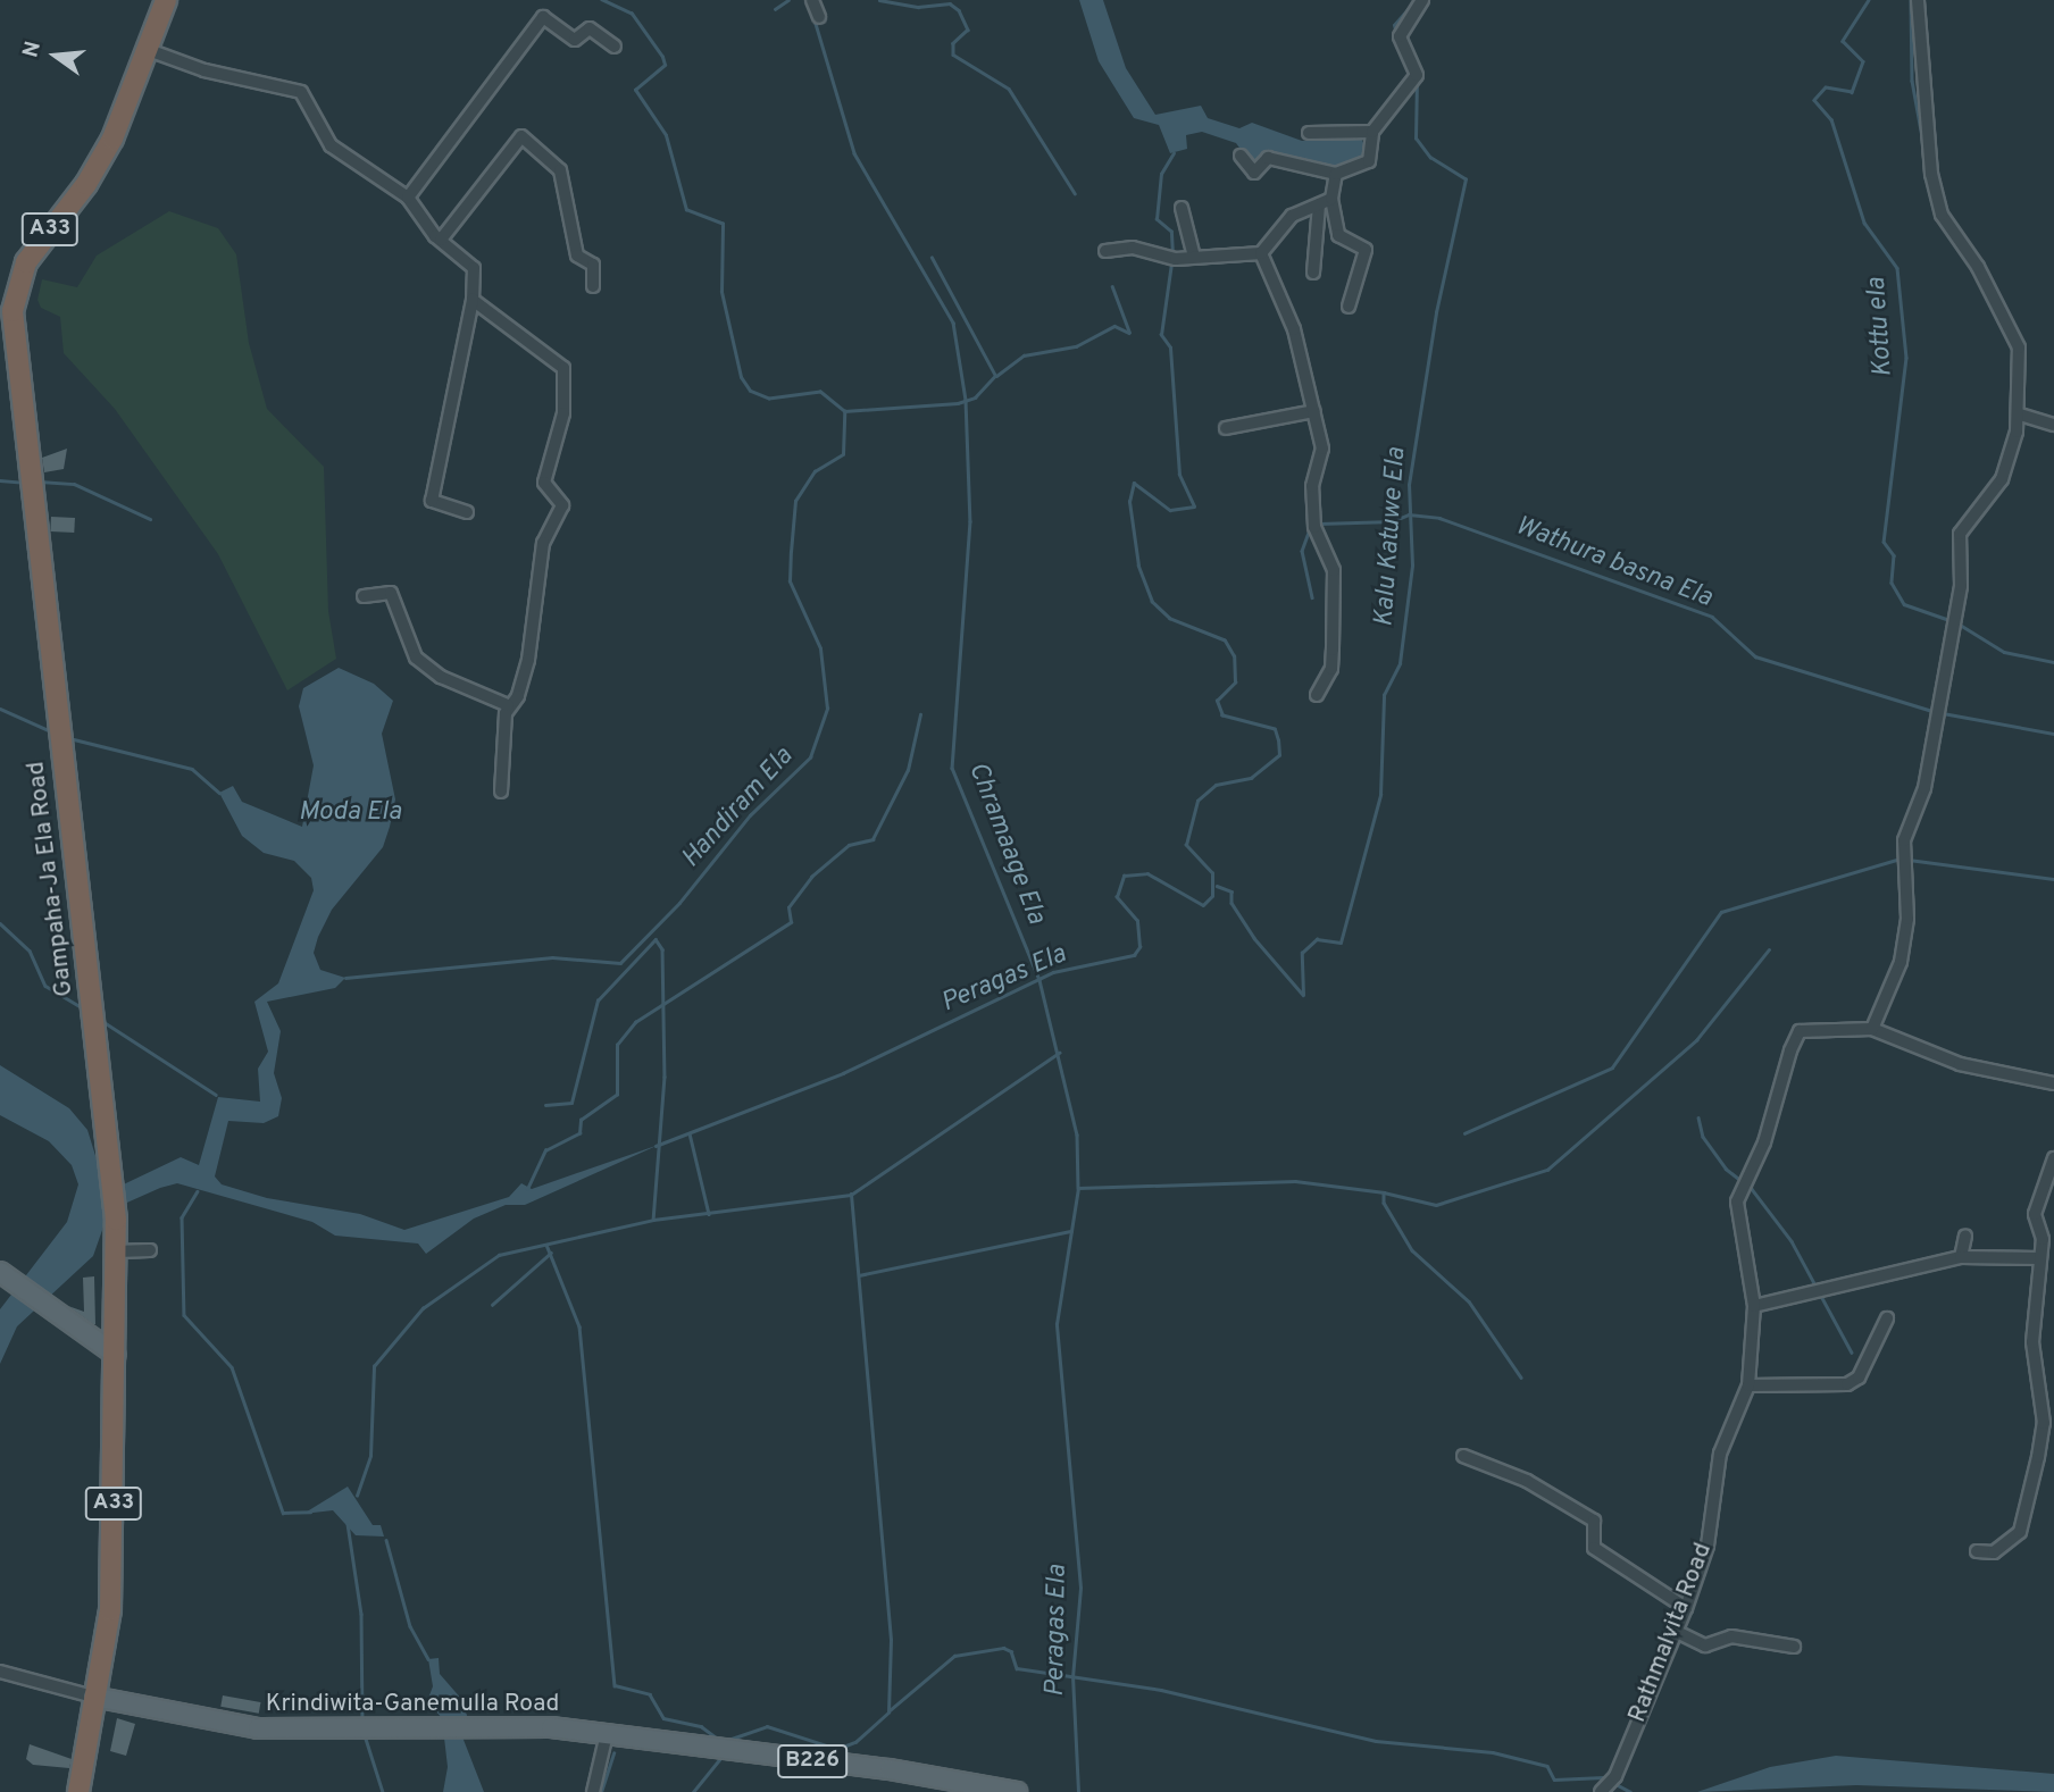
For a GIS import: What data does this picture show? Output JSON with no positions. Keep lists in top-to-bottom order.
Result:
{
  "streets": {
    "highway": ["A33", "Gampaha-Ja Ela Road"],
    "main road": ["Krindiwita-Ganemulla Road", "B226"],
    "street": ["Rathmalvita Road"]
  },
  "crossings": [
    ["Gampaha-Ja Ela Road", "Krindiwita-Ganemulla Road"]
  ],
  "water": [
    "Kottu ela",
    "Kalu Katuwe Ela",
    "Wathura basna Ela",
    "Handiram Ela",
    "Moda Ela",
    "Chramaage Ela",
    "Peragas Ela"
  ],
  "north": "left"
}
